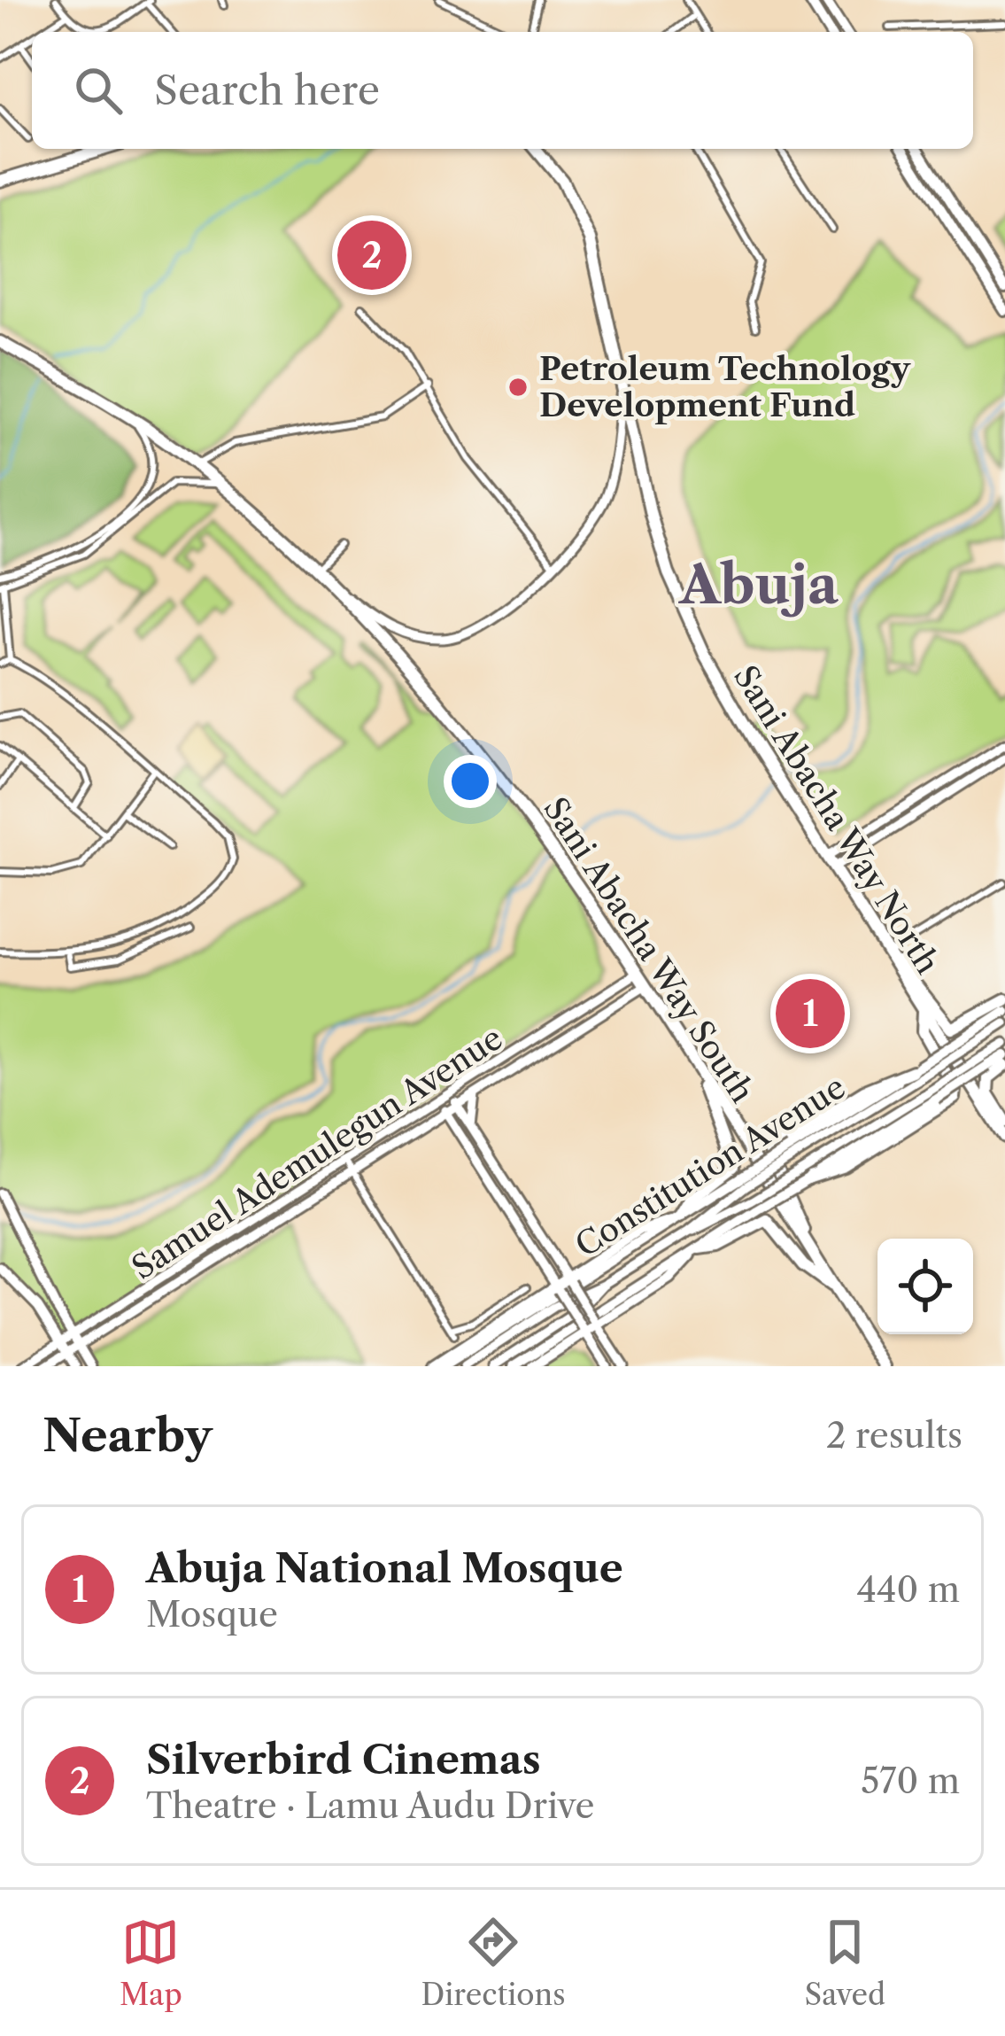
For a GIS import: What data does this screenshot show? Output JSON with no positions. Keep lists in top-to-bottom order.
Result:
{
  "streets": {
    "highway": ["Sani Abacha Way North", "Sani Abacha Way South"],
    "main road": ["Samuel Ademulegun Avenue", "Constitution Avenue"]
  },
  "crossings": [
    ["Sani Abacha Way South", "Samuel Ademulegun Avenue"]
  ],
  "districts": ["Abuja"],
  "places": ["Petroleum Technology Development Fund"],
  "page": {
    "search": "Search here",
    "pins": ["2", "1"],
    "heading": ["Nearby", "2 results"],
    "list": [
      {
        "mark": "1",
        "name": "Abuja National Mosque",
        "note": "Mosque",
        "value": "440 m"
      },
      {
        "mark": "2",
        "name": "Silverbird Cinemas",
        "note": "Theatre · Lamu Audu Drive",
        "value": "570 m"
      }
    ],
    "nav": ["Map", "Directions", "Saved"]
  }
}
